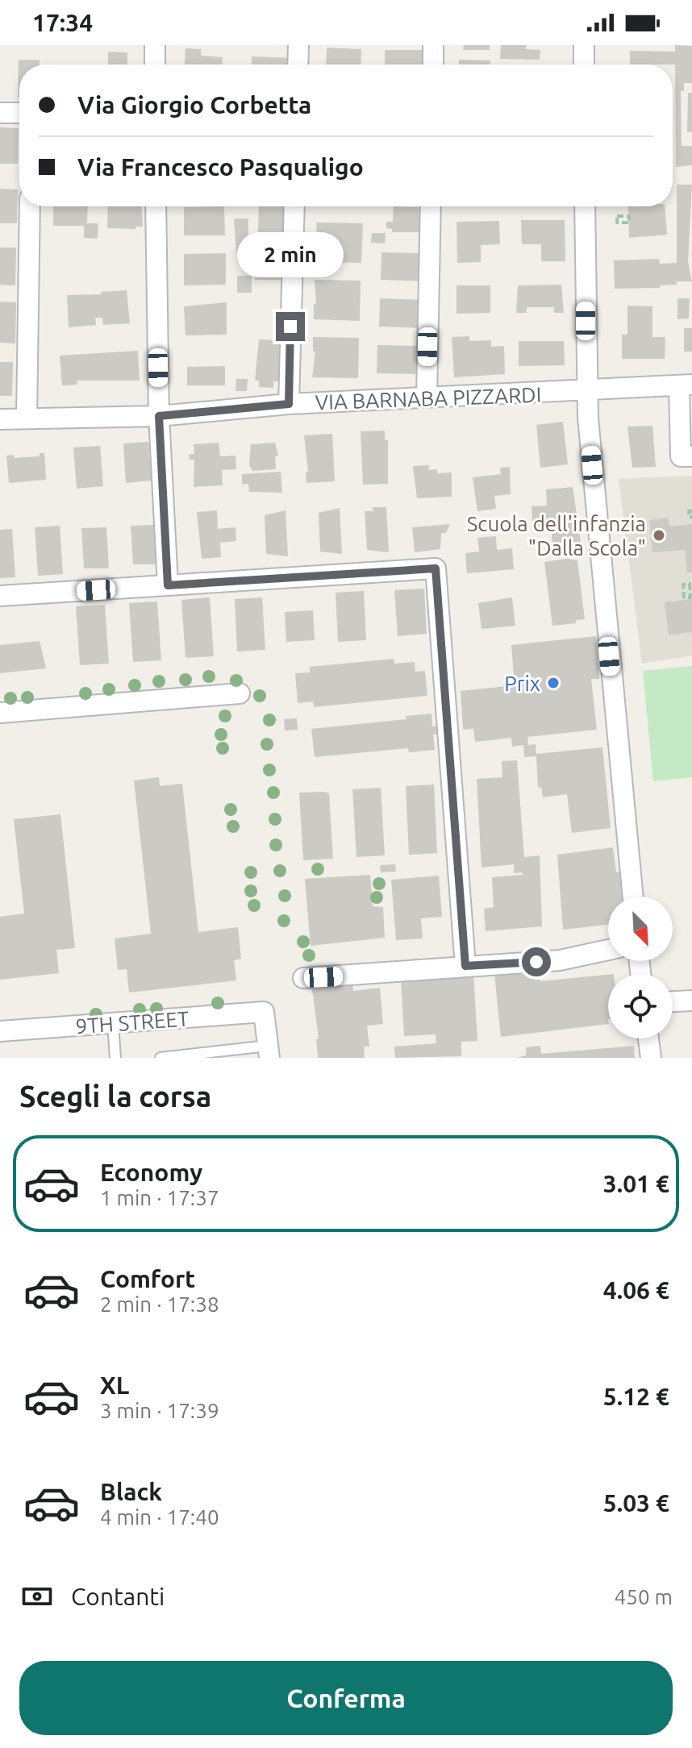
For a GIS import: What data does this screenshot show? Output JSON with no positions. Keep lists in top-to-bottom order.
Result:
{
  "streets": {
    "street": ["VIA BARNABA PIZZARDI", "9TH STREET"]
  },
  "places": ["Scuola dell'infanzia \"Dalla Scola\"", "Prix"],
  "north": "bottom right",
  "page": {
    "status": "17:34",
    "banner": ["Via Giorgio Corbetta", "Via Francesco Pasqualigo"],
    "bubble": "2 min",
    "heading": "Scegli la corsa",
    "list": [
      {
        "name": "Economy",
        "note": "1 min · 17:37",
        "value": "3.01 €"
      },
      {
        "name": "Comfort",
        "note": "2 min · 17:38",
        "value": "4.06 €"
      },
      {
        "name": "XL",
        "note": "3 min · 17:39",
        "value": "5.12 €"
      },
      {
        "name": "Black",
        "note": "4 min · 17:40",
        "value": "5.03 €"
      }
    ],
    "pay": ["Contanti", "450 m"],
    "buttons": "Conferma"
  }
}
